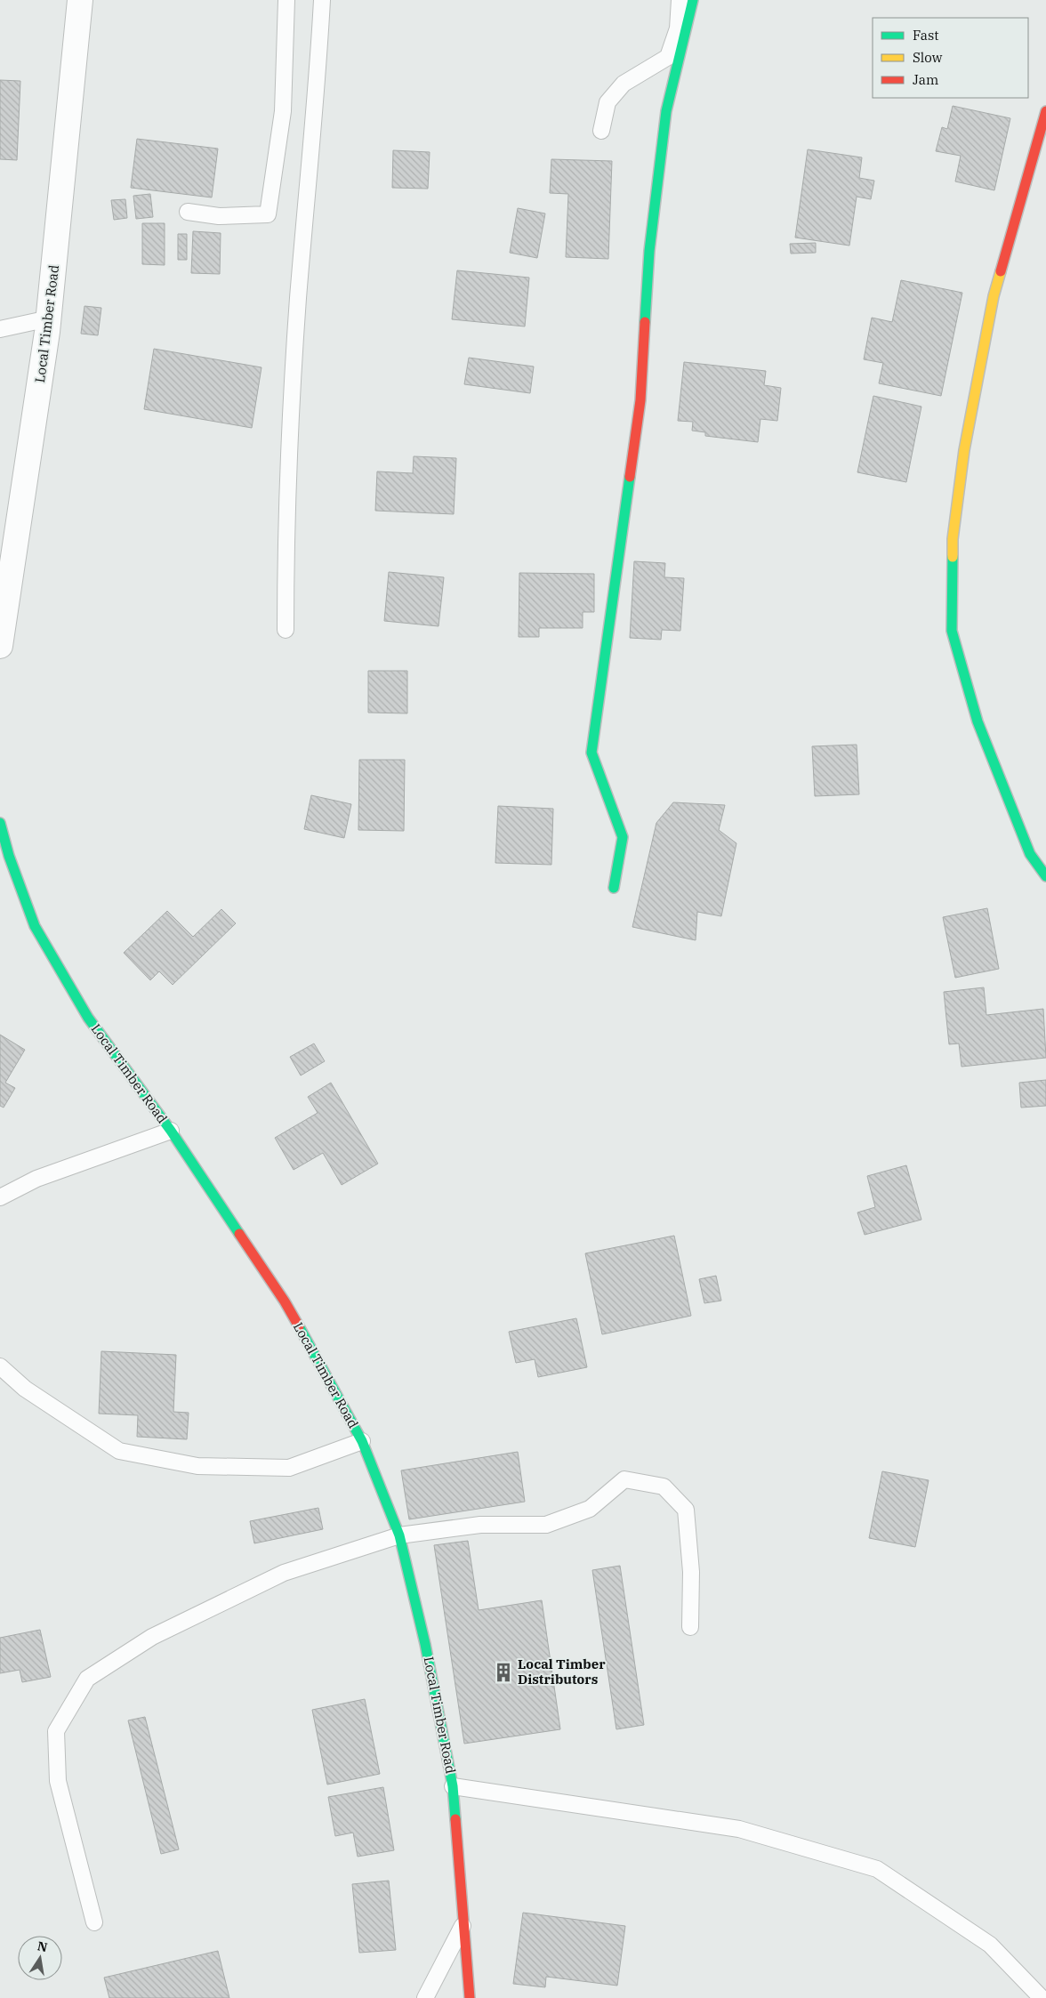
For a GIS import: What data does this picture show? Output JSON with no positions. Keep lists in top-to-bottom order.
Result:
{
  "streets": {
    "street": ["Local Timber Road"]
  },
  "places": {
    "building": ["Local Timber Distributors"]
  },
  "legend": ["Fast", "Slow", "Jam"],
  "north": "top"
}
